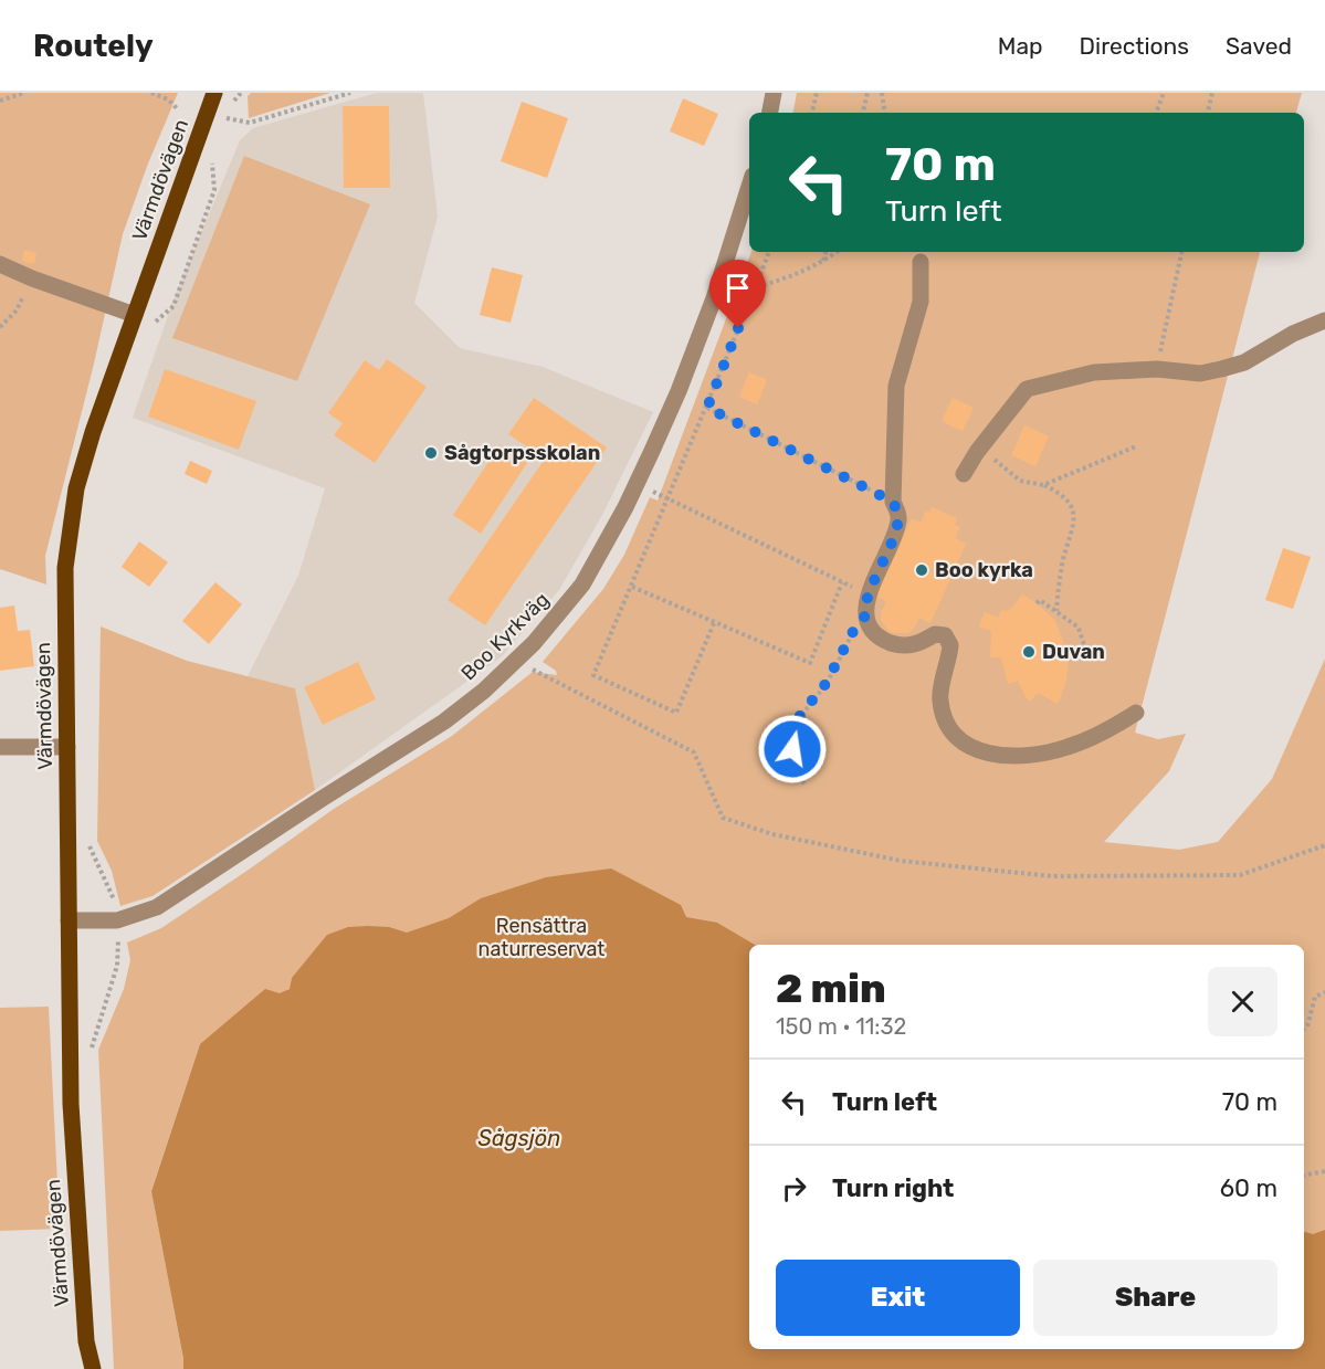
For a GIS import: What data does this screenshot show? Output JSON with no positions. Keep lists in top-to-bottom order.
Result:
{
  "streets": {
    "main road": ["Värmdövägen"],
    "street": ["Boo Kyrkväg"]
  },
  "crossings": [
    ["Värmdövägen", "Boo Kyrkväg"]
  ],
  "water": ["Sågsjön"],
  "parks": ["Rensättra naturreservat"],
  "places": ["Sågtorpsskolan", "Boo kyrka", "Duvan"],
  "page": {
    "header": "Routely",
    "nav": ["Map", "Directions", "Saved"],
    "turn": ["70 m", "Turn left"],
    "heading": ["2 min", "150 m · 11:32"],
    "list": [
      {
        "name": "Turn left",
        "value": "70 m"
      },
      {
        "name": "Turn right",
        "value": "60 m"
      }
    ],
    "buttons": ["Exit", "Share"]
  }
}
